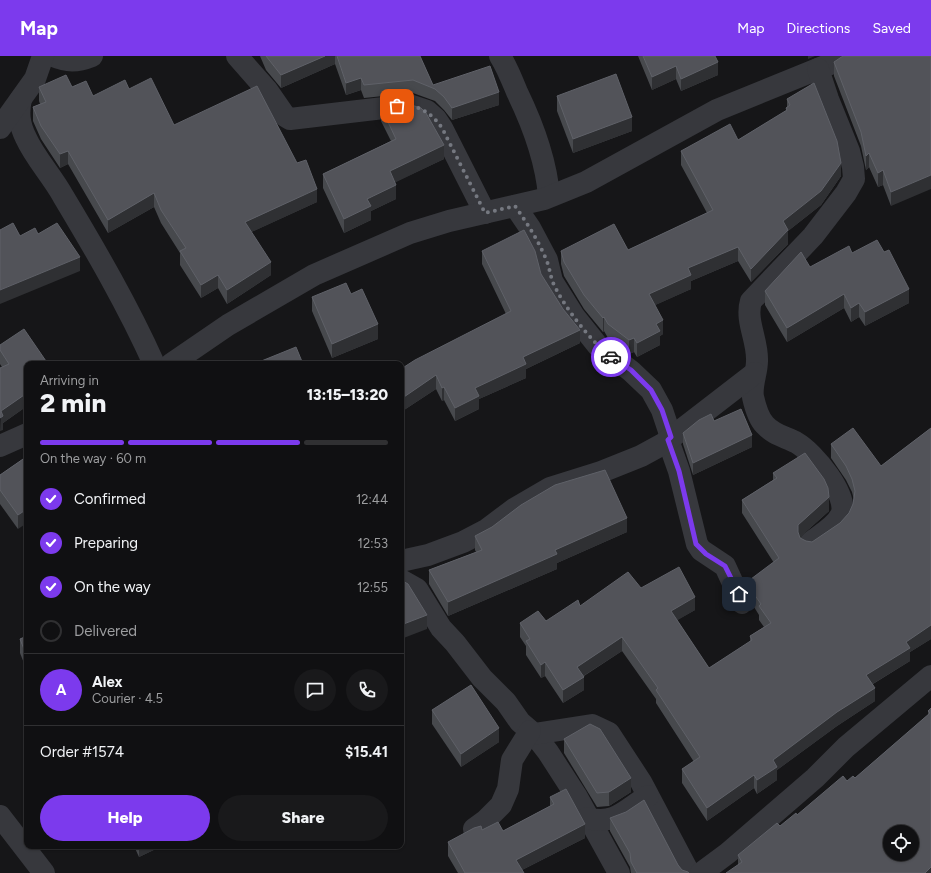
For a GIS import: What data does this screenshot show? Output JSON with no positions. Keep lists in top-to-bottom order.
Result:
{
  "page": {
    "header": "Map",
    "nav": ["Map", "Directions", "Saved"],
    "heading": ["2 min", "Arriving in", "13:15–13:20"],
    "panel": [
      "Alex",
      "Courier · 4.5",
      "Order #1574",
      "$15.41"
    ],
    "bar": "On the way · 60 m",
    "list": [
      ["Confirmed", "12:44"],
      ["Preparing", "12:53"],
      ["On the way", "12:55"],
      "Delivered"
    ],
    "round": "A",
    "buttons": ["Help", "Share"]
  }
}
